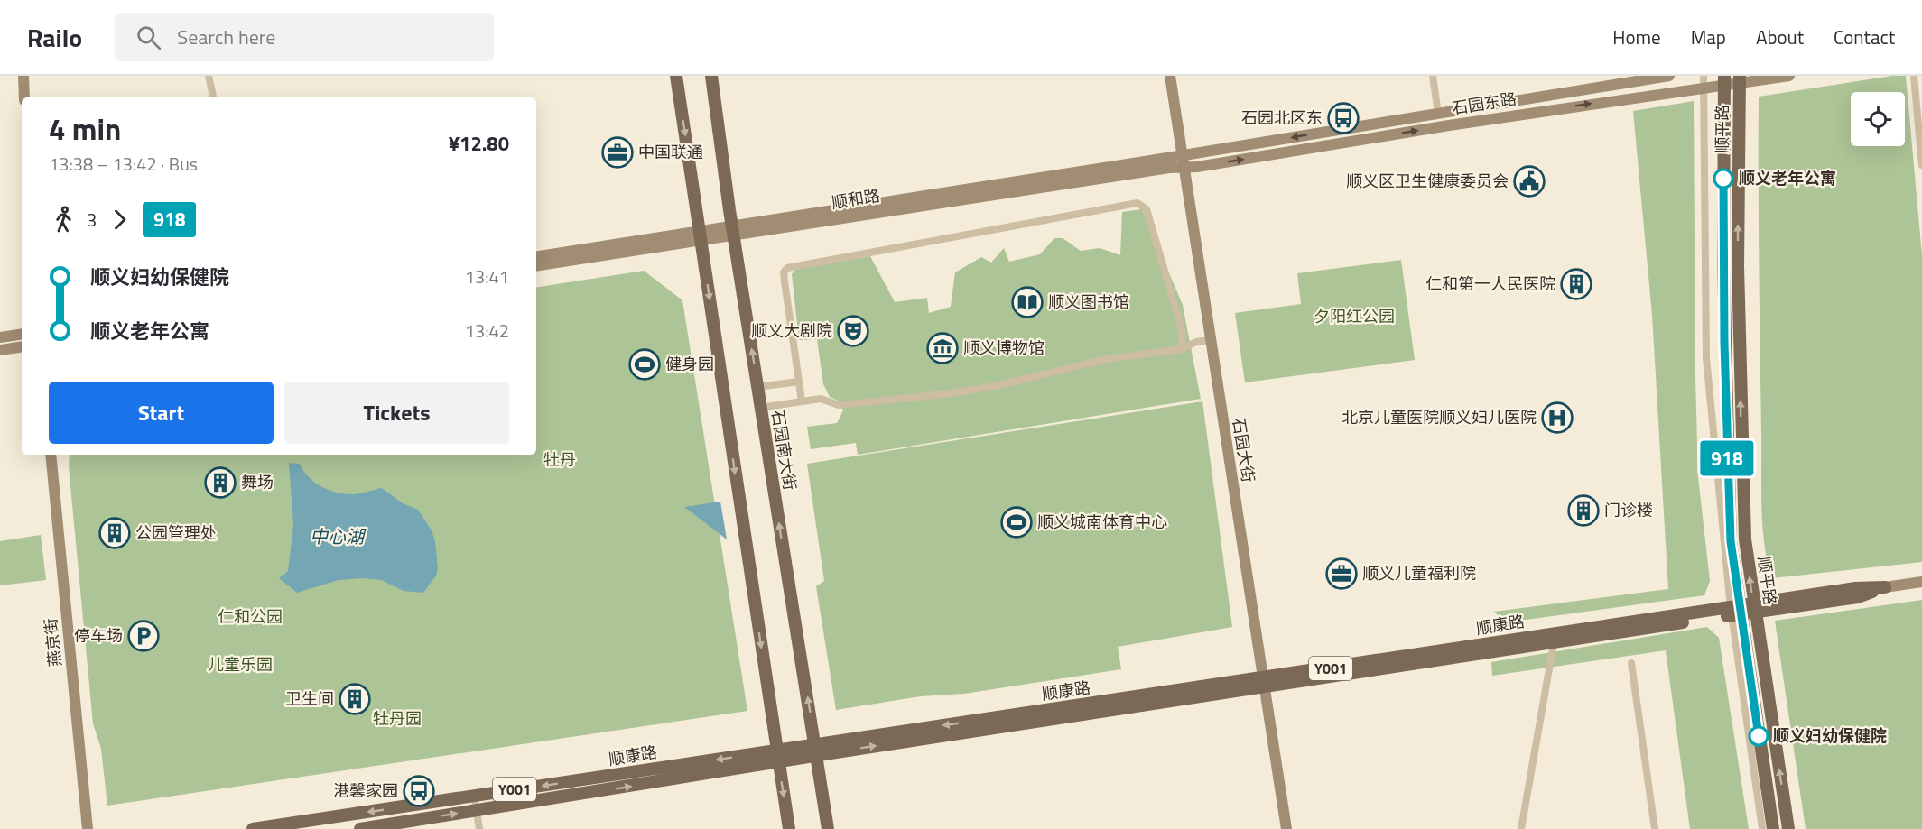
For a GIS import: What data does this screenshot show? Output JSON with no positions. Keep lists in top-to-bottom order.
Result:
{
  "streets": {
    "main road": [
      "石园东路",
      "顺平路",
      "顺和路",
      "石园南大街",
      "石园大街",
      "顺康路",
      "燕京街",
      "Y001"
    ]
  },
  "crossings": [
    ["石园东路", "顺平路"],
    ["石园东路", "顺和路"],
    ["石园东路", "石园大街"],
    ["顺平路", "顺康路"],
    ["顺和路", "石园南大街"],
    ["顺和路", "石园大街"],
    ["石园南大街", "顺康路"],
    ["石园大街", "顺康路"]
  ],
  "water": ["中心湖"],
  "parks": [
    "夕阳红公园",
    "牡丹",
    "仁和公园",
    "儿童乐园",
    "牡丹园"
  ],
  "places": {
    "bus stop": ["石园北区东", "港馨家园"],
    "office": ["中国联通", "顺义儿童福利院"],
    "other": ["顺义老年公寓", "顺义妇幼保健院"],
    "public building": ["顺义区卫生健康委员会"],
    "building": [
      "仁和第一人民医院",
      "舞场",
      "门诊楼",
      "公园管理处",
      "卫生间"
    ],
    "library": ["顺义图书馆"],
    "theatre": ["顺义大剧院"],
    "museum": ["顺义博物馆"],
    "sports": ["健身园", "顺义城南体育中心"],
    "hospital": ["北京儿童医院顺义妇儿医院"],
    "parking": ["停车场"]
  },
  "lines": ["bus line 918"],
  "page": {
    "header": "Railo",
    "search": "Search here",
    "nav": [
      "Home",
      "Map",
      "About",
      "Contact"
    ],
    "on_map": "918",
    "heading": ["4 min", "13:38 – 13:42 · Bus", "¥12.80"],
    "legs": ["3", "918"],
    "list": [
      {
        "name": "顺义妇幼保健院",
        "value": "13:41"
      },
      {
        "name": "顺义老年公寓",
        "value": "13:42"
      }
    ],
    "buttons": ["Start", "Tickets"]
  }
}
